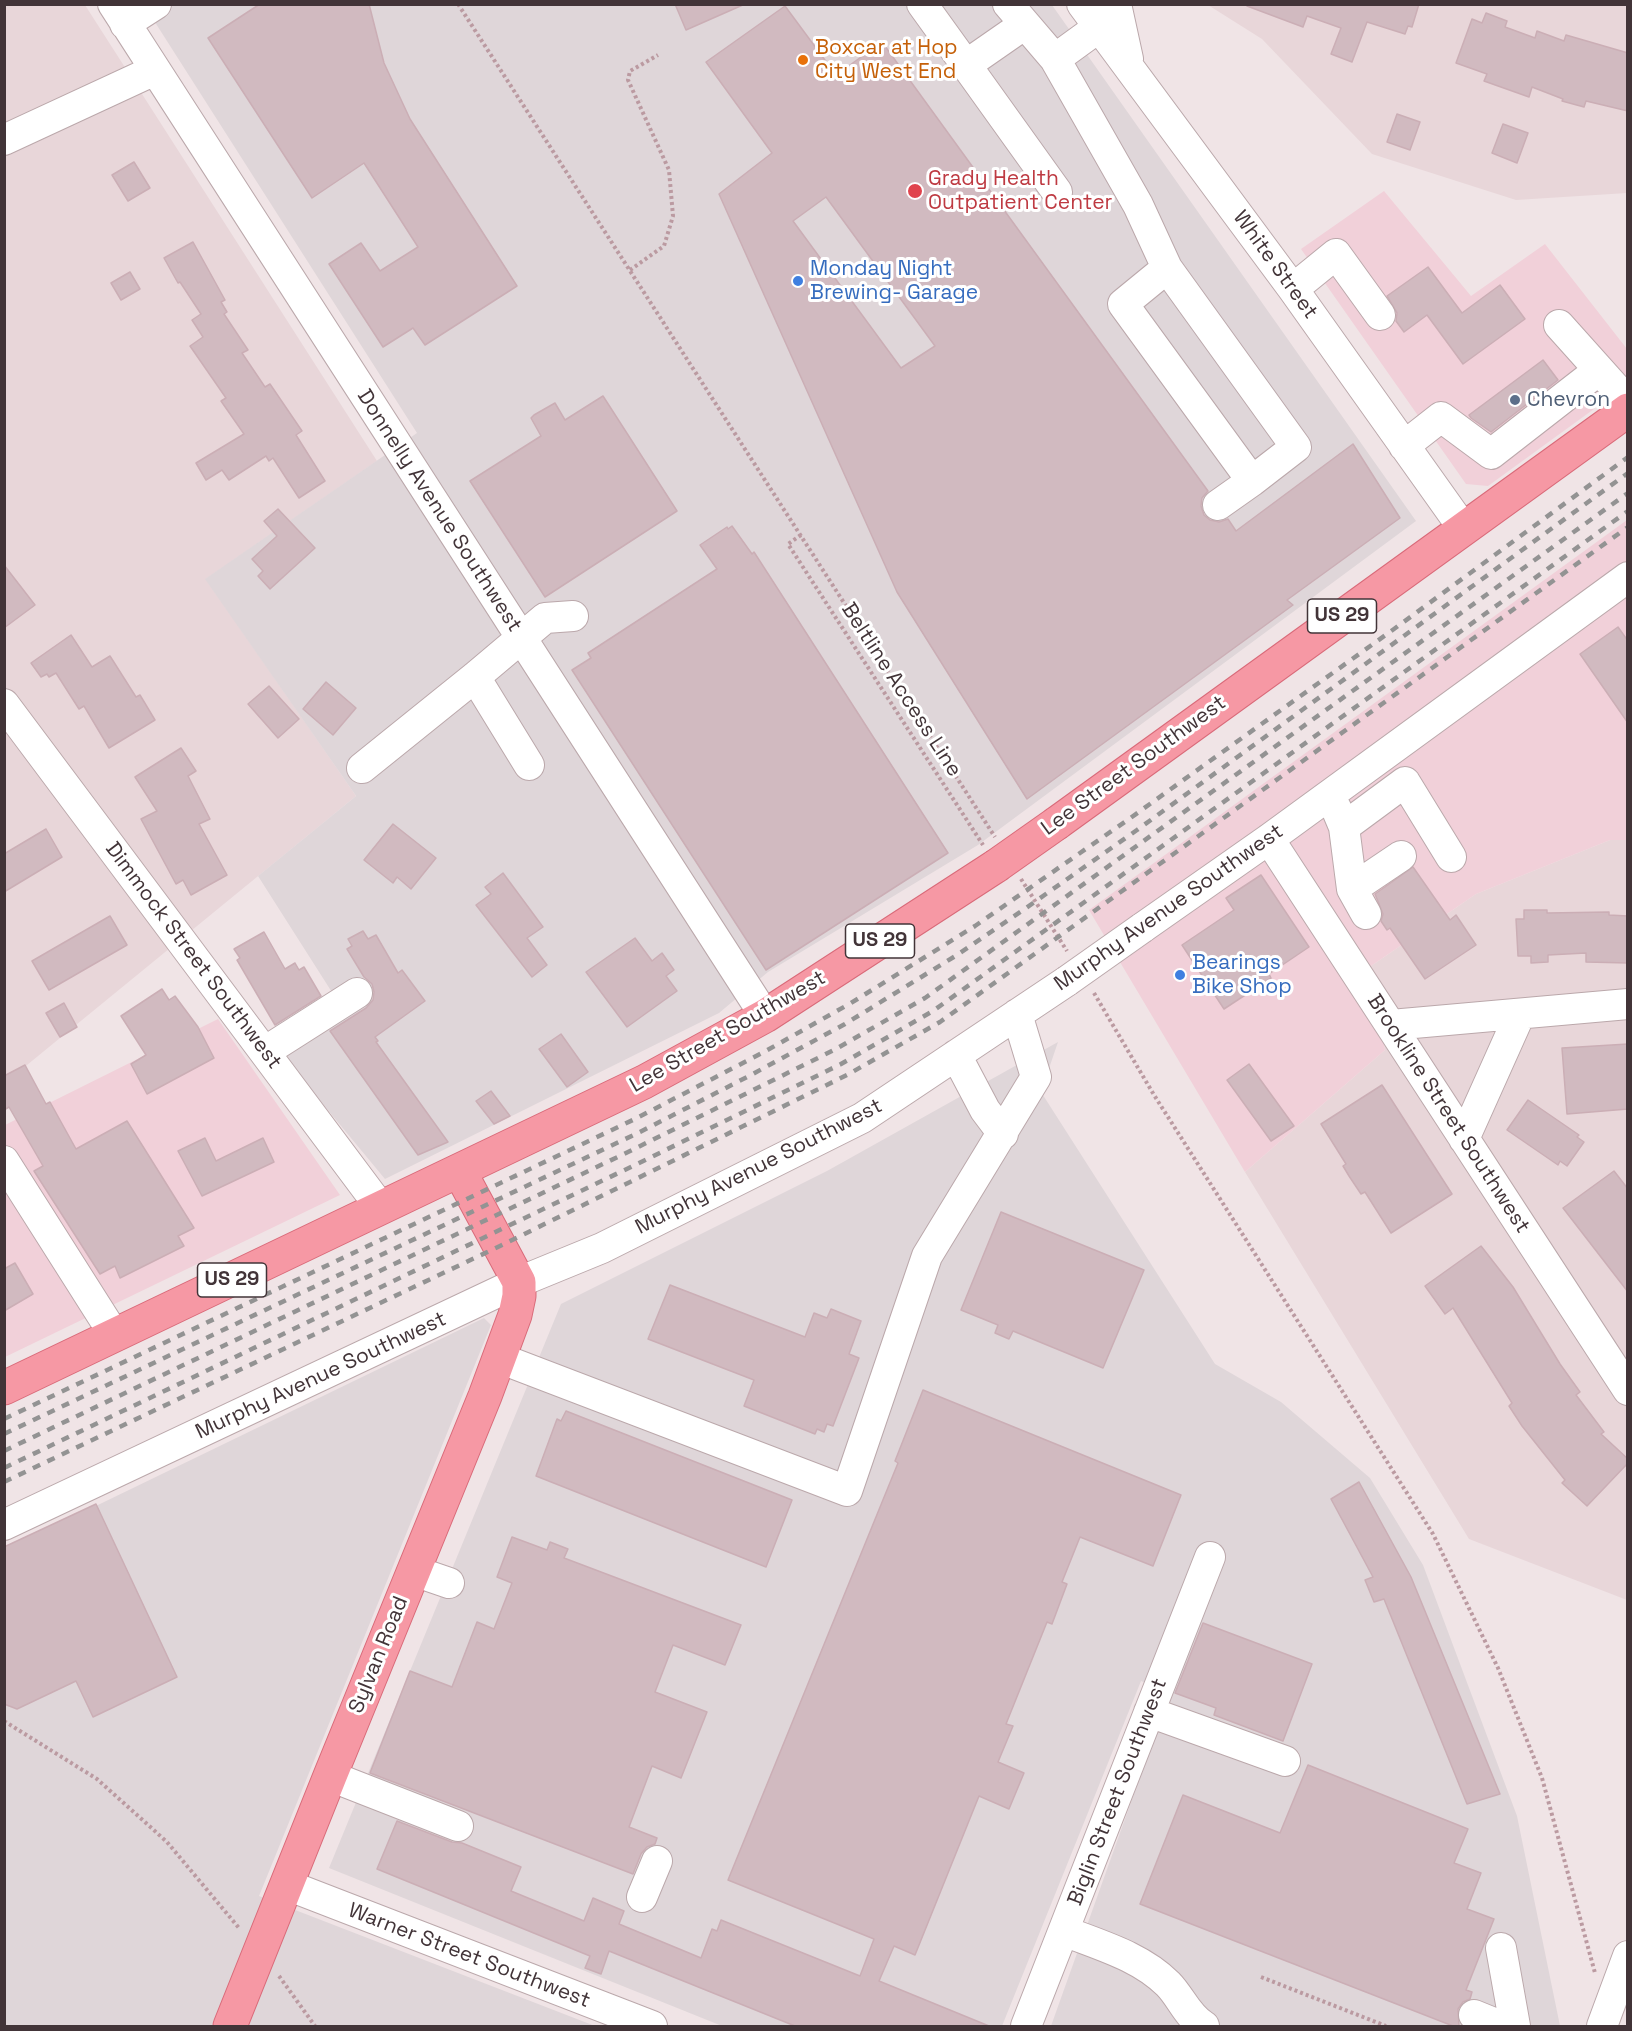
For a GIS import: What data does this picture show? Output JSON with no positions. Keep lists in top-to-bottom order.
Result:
{
  "streets": {
    "main road": ["US 29", "Lee Street Southwest", "Sylvan Road"],
    "street": [
      "White Street",
      "Donnelly Avenue Southwest",
      "Murphy Avenue Southwest",
      "Dimmock Street Southwest",
      "Brookline Street Southwest",
      "Biglin Street Southwest",
      "Warner Street Southwest"
    ],
    "path": ["Beltline Access Line"]
  },
  "crossings": [
    ["White Street", "Lee Street Southwest"],
    ["Donnelly Avenue Southwest", "Lee Street Southwest"],
    ["Beltline Access Line", "Lee Street Southwest"],
    ["Lee Street Southwest", "Dimmock Street Southwest"],
    ["Murphy Avenue Southwest", "Brookline Street Southwest"],
    ["Murphy Avenue Southwest", "Sylvan Road"],
    ["Sylvan Road", "Warner Street Southwest"]
  ],
  "places": [
    "Boxcar at Hop City West End",
    "Grady Health Outpatient Center",
    "Monday Night Brewing- Garage",
    "Chevron",
    "Bearings Bike Shop"
  ]
}
